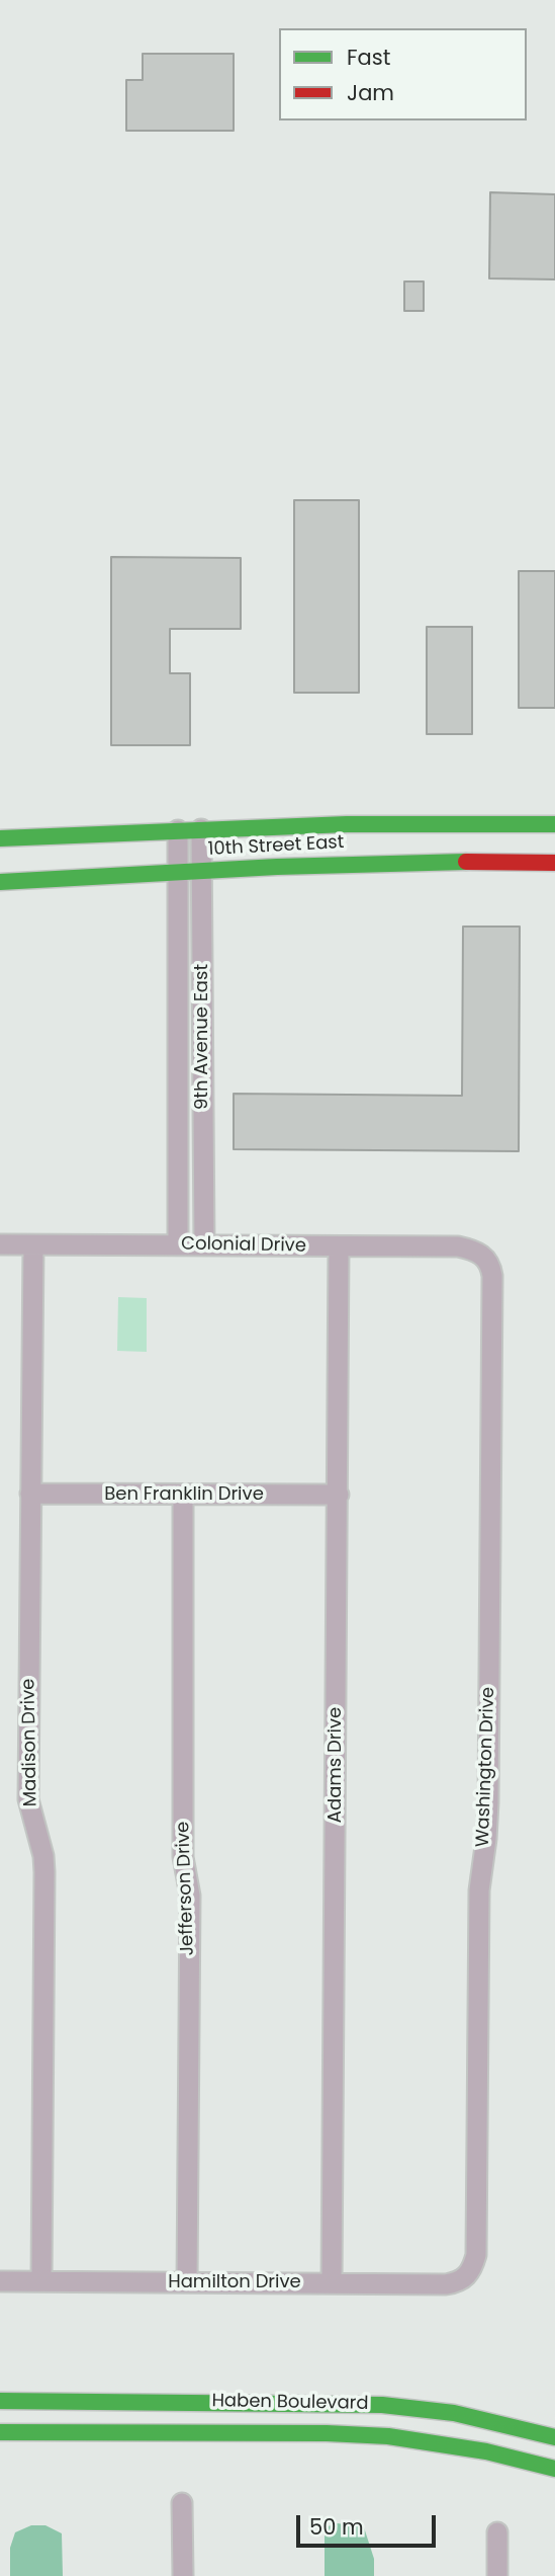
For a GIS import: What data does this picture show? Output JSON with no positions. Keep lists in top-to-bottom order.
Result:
{
  "streets": {
    "main road": ["10th Street East", "Haben Boulevard"],
    "street": [
      "9th Avenue East",
      "Colonial Drive",
      "Ben Franklin Drive",
      "Madison Drive",
      "Adams Drive",
      "Washington Drive",
      "Jefferson Drive",
      "Hamilton Drive"
    ]
  },
  "crossings": [
    ["10th Street East", "9th Avenue East"],
    ["9th Avenue East", "Colonial Drive"],
    ["Colonial Drive", "Madison Drive"],
    ["Colonial Drive", "Adams Drive"],
    ["Colonial Drive", "Washington Drive"],
    ["Ben Franklin Drive", "Madison Drive"],
    ["Ben Franklin Drive", "Adams Drive"],
    ["Ben Franklin Drive", "Jefferson Drive"],
    ["Madison Drive", "Hamilton Drive"],
    ["Adams Drive", "Hamilton Drive"],
    ["Washington Drive", "Hamilton Drive"],
    ["Jefferson Drive", "Hamilton Drive"]
  ],
  "legend": ["Fast", "Jam"],
  "scale_bar": "50 m"
}
